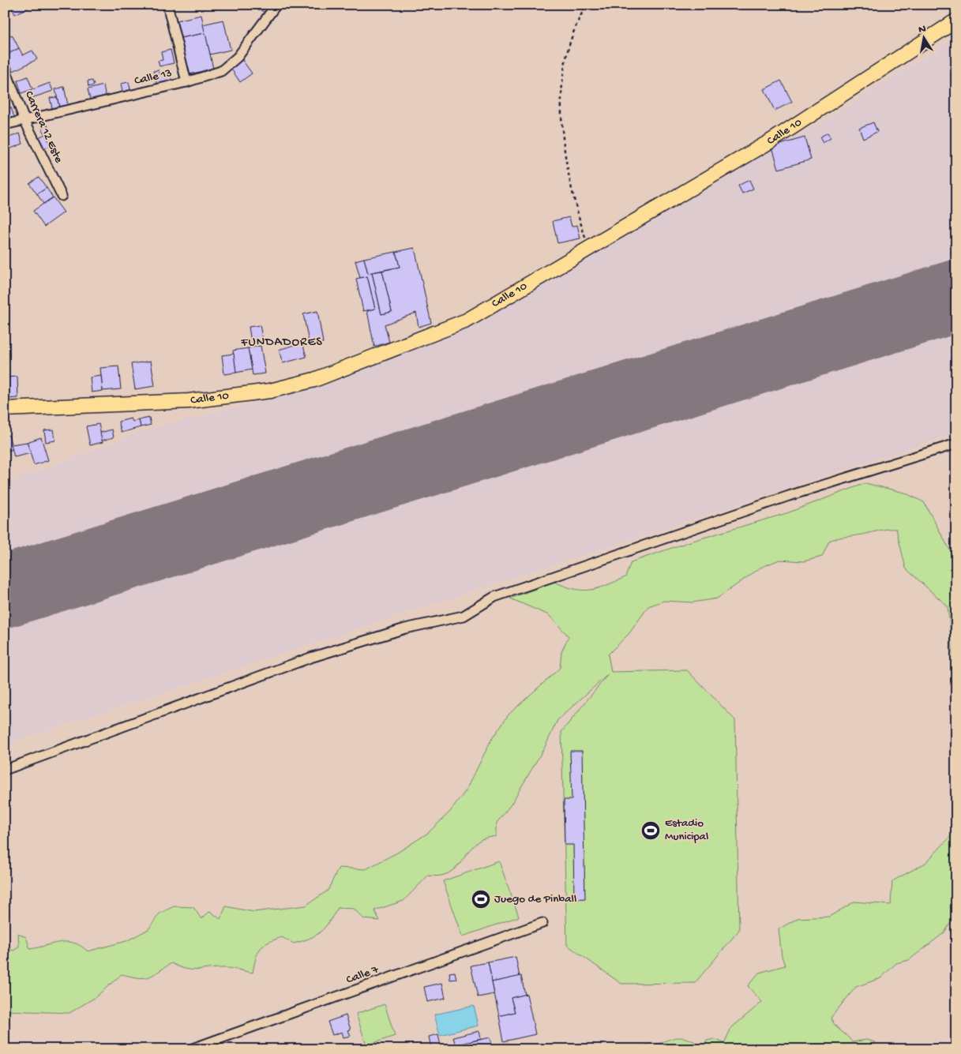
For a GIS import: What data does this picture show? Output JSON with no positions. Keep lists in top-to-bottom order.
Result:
{
  "streets": {
    "main road": ["Calle 10"],
    "street": ["Calle 13", "Carrera 12 Este", "Calle 7"]
  },
  "crossings": [
    ["Calle 13", "Carrera 12 Este"]
  ],
  "districts": ["FUNDADORES"],
  "places": {
    "sports": ["Estadio Municipal", "Juego de Pinball"]
  },
  "north": "top"
}
